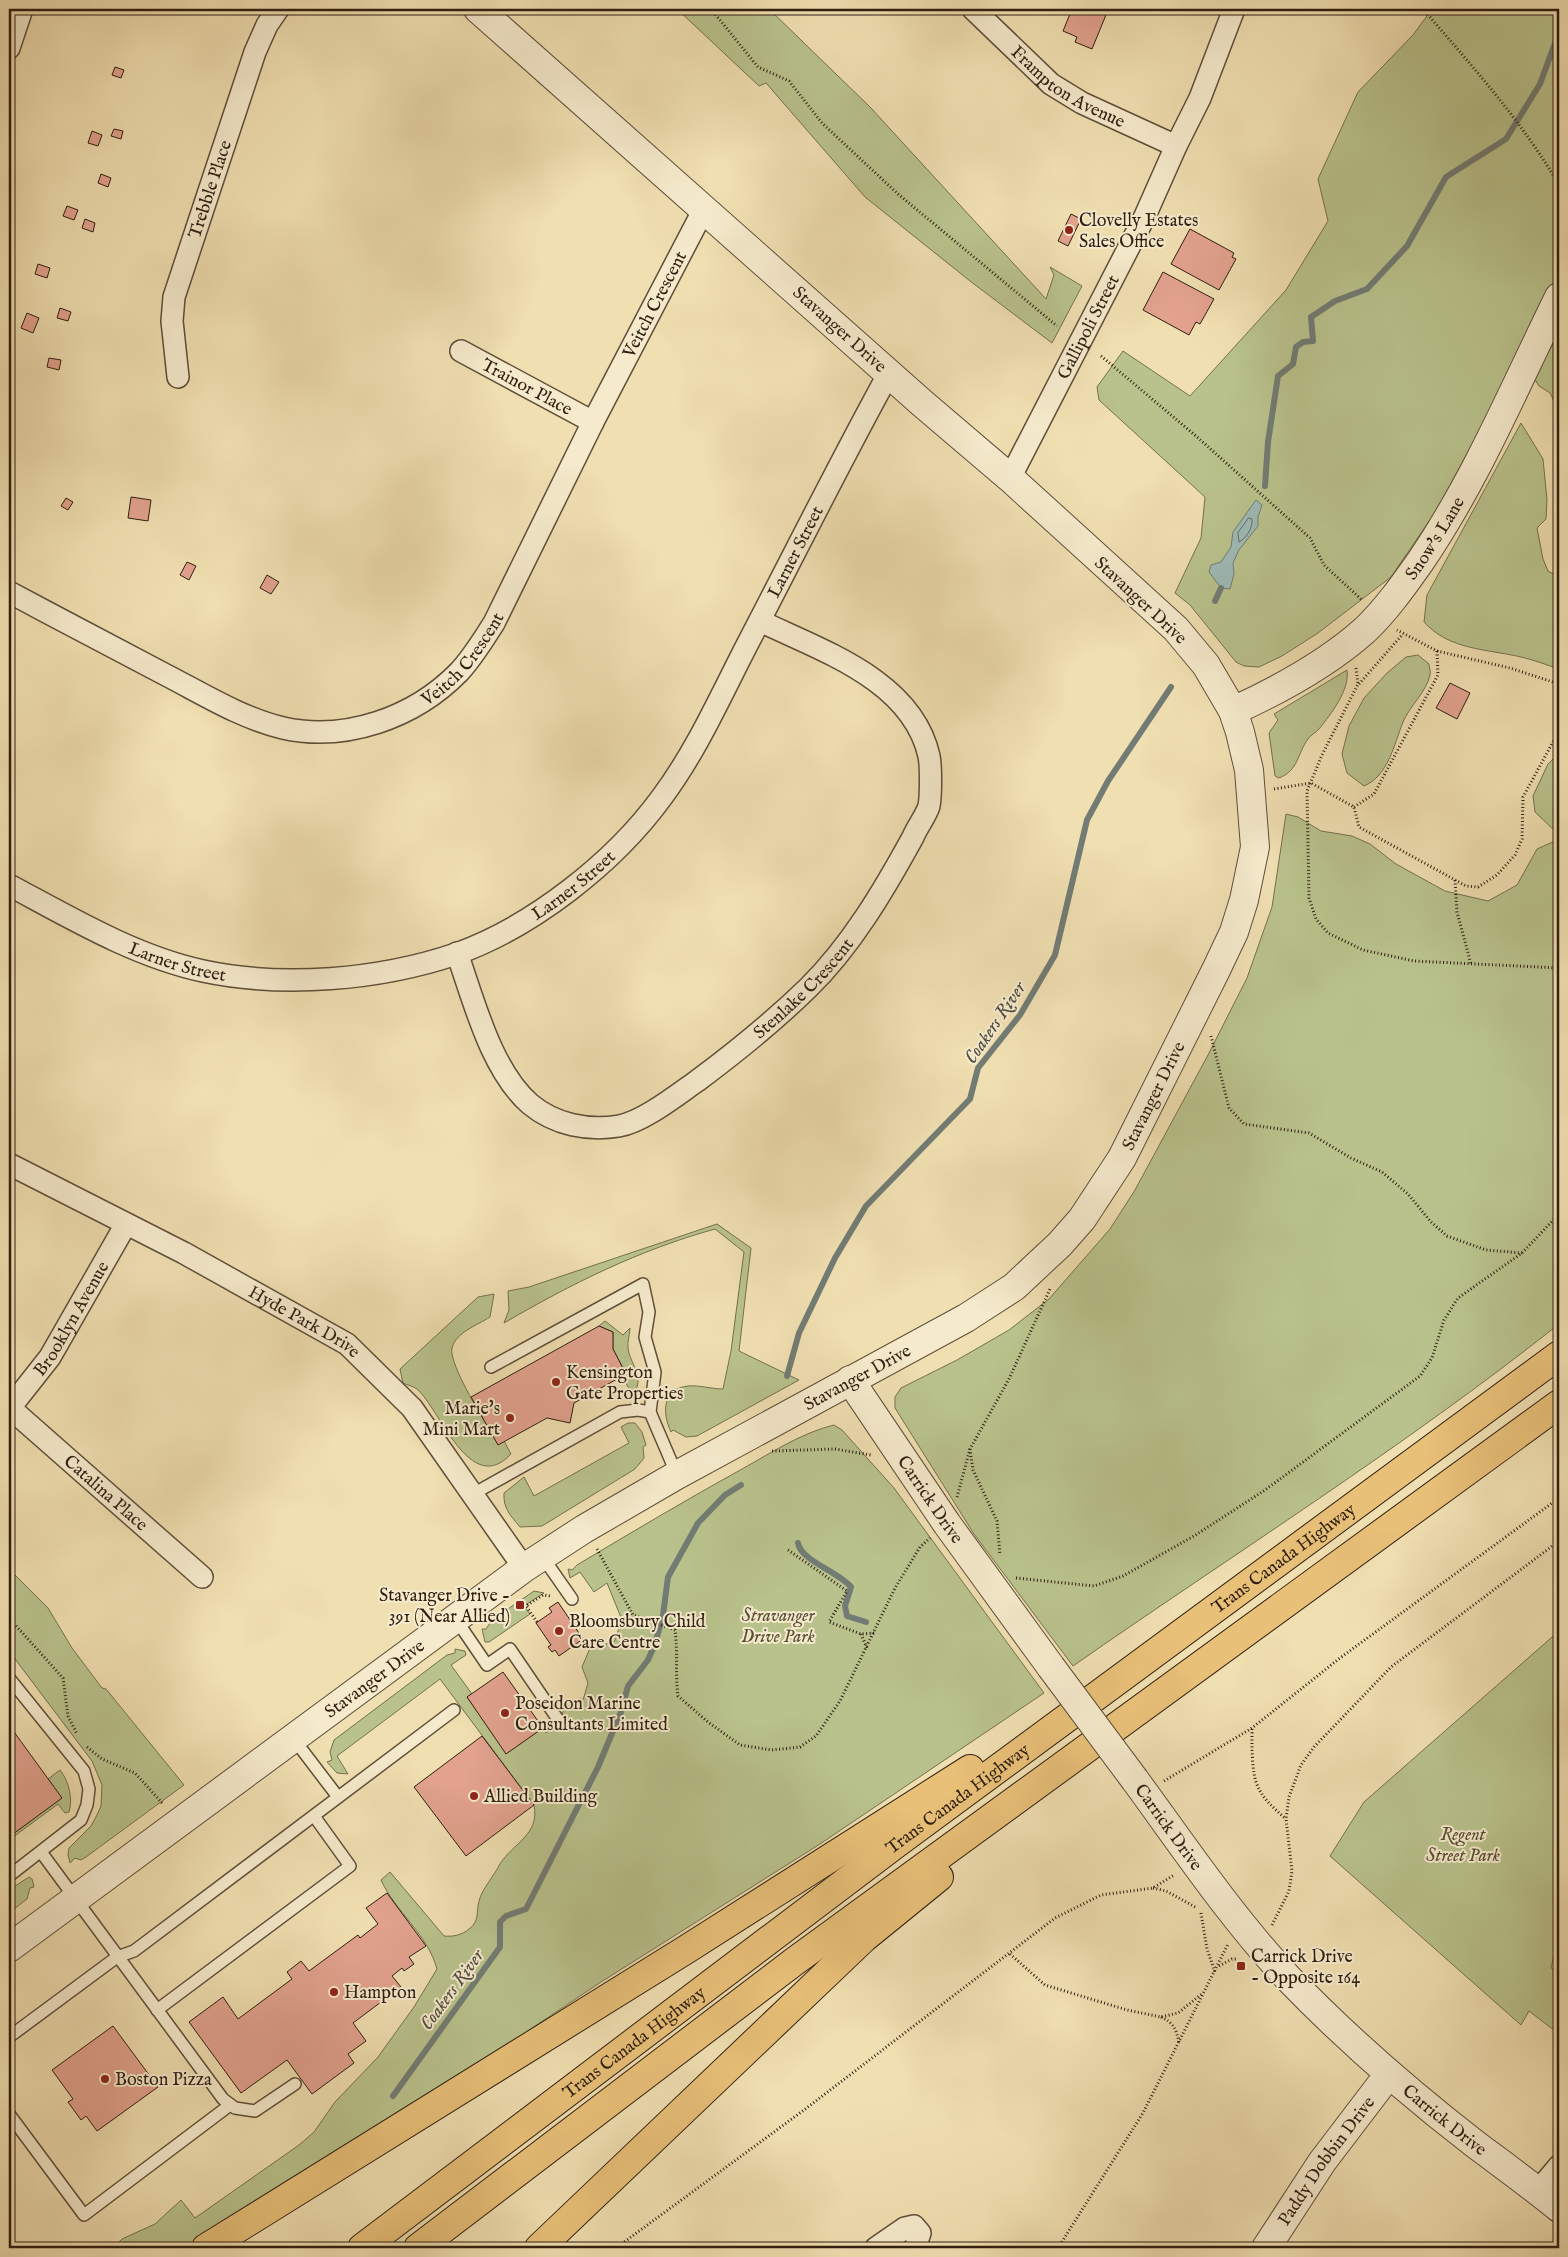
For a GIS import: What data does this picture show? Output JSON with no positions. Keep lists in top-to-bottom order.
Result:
{
  "streets": {
    "highway": ["Trans Canada Highway"],
    "street": [
      "Frampton Avenue",
      "Trebble Place",
      "Veitch Crescent",
      "Gallipoli Street",
      "Stavanger Drive",
      "Trainor Place",
      "Snow's Lane",
      "Larner Street",
      "Stenlake Crescent",
      "Brooklyn Avenue",
      "Hyde Park Drive",
      "Catalina Place",
      "Carrick Drive",
      "Paddy Dobbin Drive"
    ]
  },
  "crossings": [
    ["Frampton Avenue", "Gallipoli Street"],
    ["Veitch Crescent", "Stavanger Drive"],
    ["Veitch Crescent", "Trainor Place"],
    ["Gallipoli Street", "Stavanger Drive"],
    ["Stavanger Drive", "Snow's Lane"],
    ["Stavanger Drive", "Larner Street"],
    ["Stavanger Drive", "Hyde Park Drive"],
    ["Stavanger Drive", "Carrick Drive"],
    ["Larner Street", "Stenlake Crescent"],
    ["Brooklyn Avenue", "Hyde Park Drive"],
    ["Brooklyn Avenue", "Catalina Place"],
    ["Carrick Drive", "Paddy Dobbin Drive"]
  ],
  "water": ["Coakers River"],
  "parks": ["Stravanger Drive Park", "Regent Street Park"],
  "places": {
    "other": [
      "Clovelly Estates Sales Office",
      "Kensington Gate Properties",
      "Marie's Mini Mart",
      "Bloomsbury Child Care Centre",
      "Poseidon Marine Consultants Limited",
      "Allied Building",
      "Hampton",
      "Boston Pizza"
    ],
    "transit": ["Stavanger Drive - 391 (Near Allied)", "Carrick Drive - Opposite 164"]
  }
}
